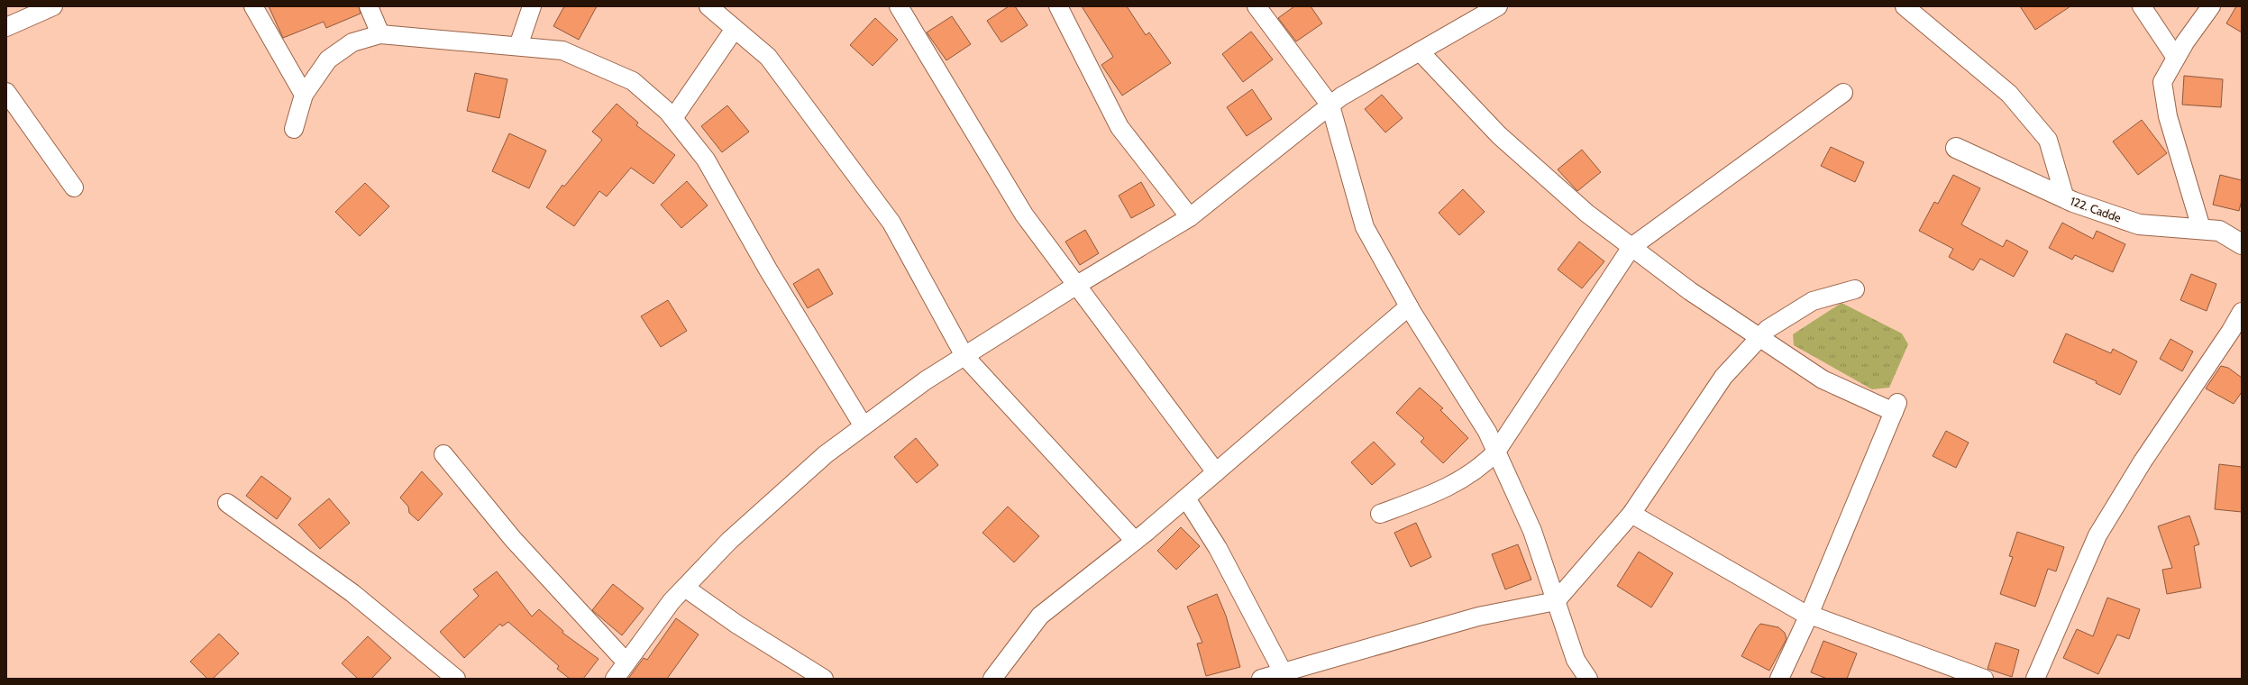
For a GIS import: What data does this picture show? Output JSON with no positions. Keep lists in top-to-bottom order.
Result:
{
  "streets": {
    "street": ["122. Cadde"]
  }
}
